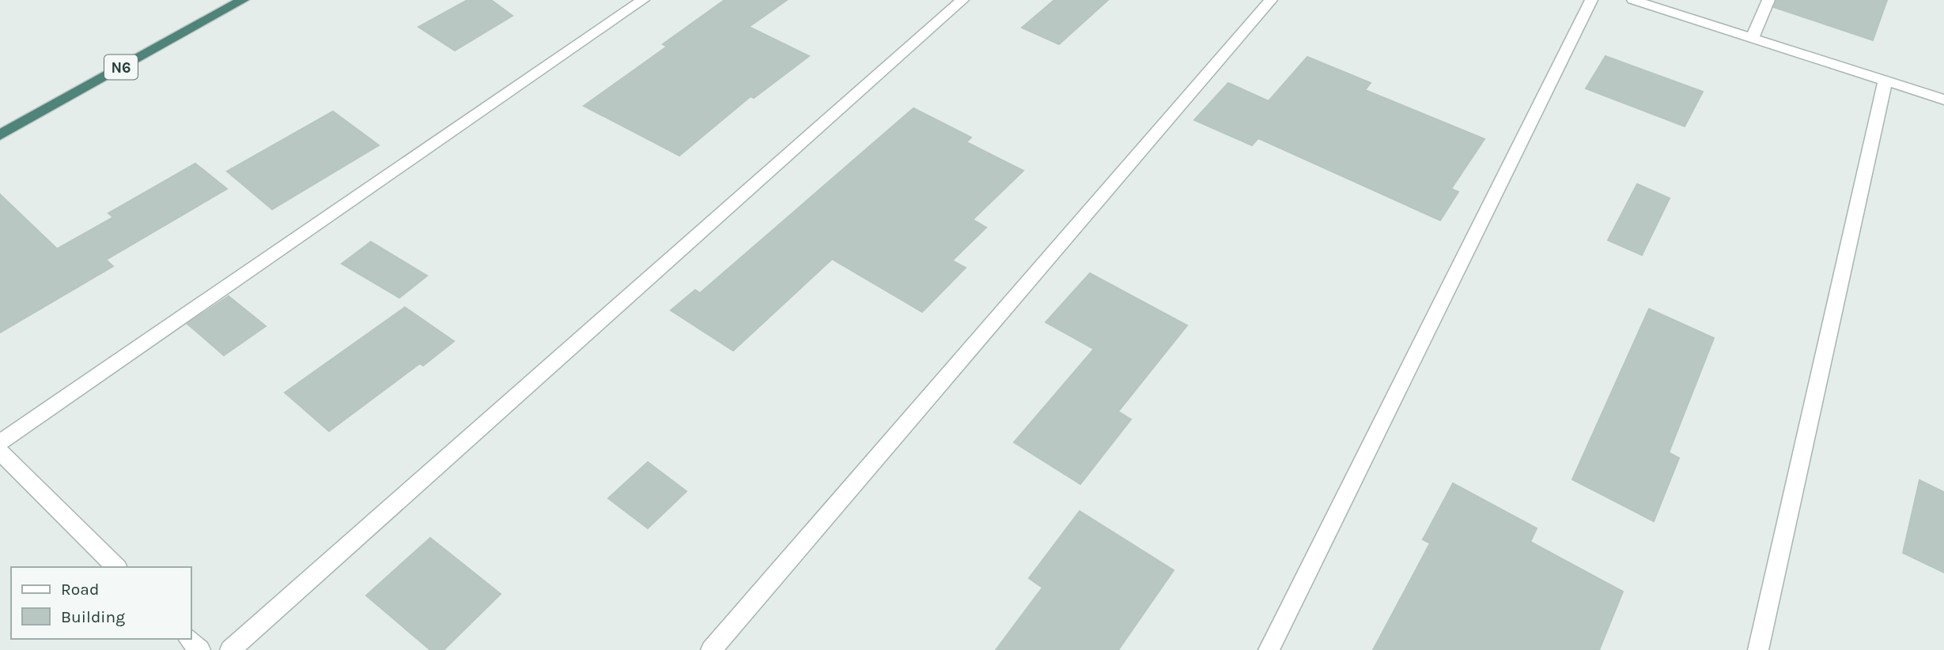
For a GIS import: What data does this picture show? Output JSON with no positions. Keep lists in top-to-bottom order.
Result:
{
  "streets": {
    "highway": ["N6"]
  },
  "legend": ["Road", "Building"]
}
